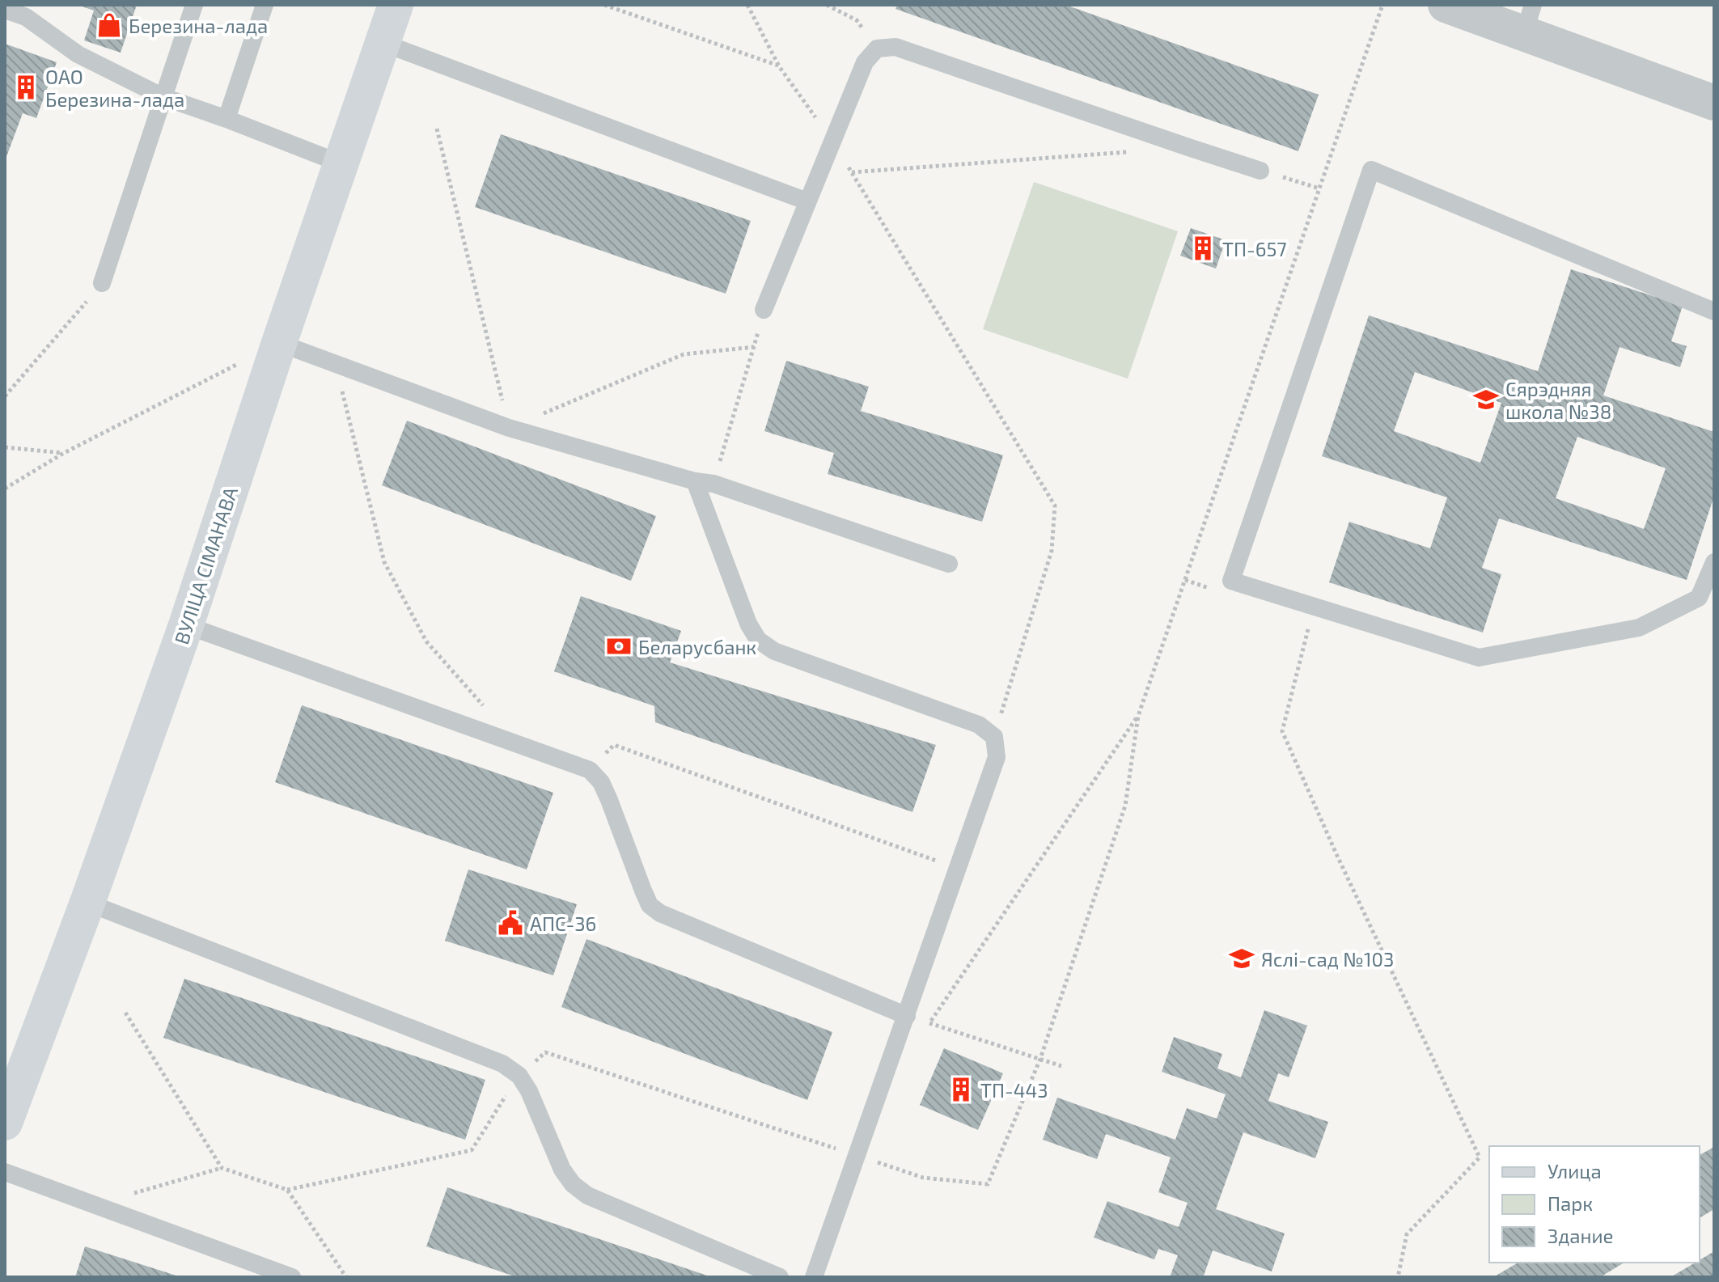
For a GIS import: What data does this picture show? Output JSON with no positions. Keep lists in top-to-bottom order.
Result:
{
  "streets": {
    "main road": ["ВУЛІЦА СІМАНАВА"]
  },
  "places": {
    "shop": ["Березина-лада"],
    "building": ["ОАО Березина-лада", "ТП-657", "ТП-443"],
    "school or university": ["Сярэдняя школа №38", "Яслі-сад №103"],
    "bank": ["Беларусбанк"],
    "public building": ["АПС-36"]
  },
  "legend": ["Улица", "Парк", "Здание"]
}
